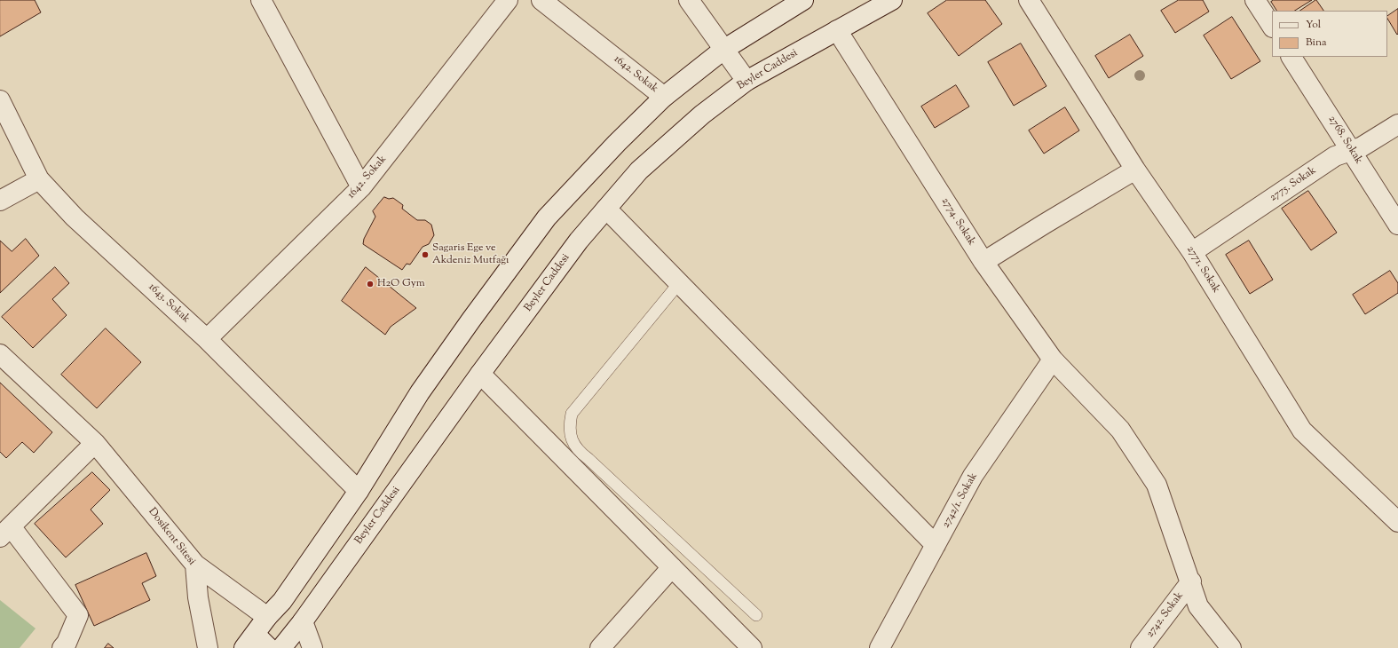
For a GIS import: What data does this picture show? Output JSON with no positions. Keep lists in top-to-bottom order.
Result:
{
  "streets": {
    "street": [
      "Beyler Caddesi",
      "1642. Sokak",
      "2768. Sokak",
      "2775. Sokak",
      "2774. Sokak",
      "2771. Sokak",
      "1643. Sokak",
      "2742/1. Sokak",
      "Dosikent Sitesi",
      "2742. Sokak"
    ]
  },
  "crossings": [
    ["Beyler Caddesi", "2774. Sokak"],
    ["Beyler Caddesi", "1643. Sokak"],
    ["1642. Sokak", "1643. Sokak"],
    ["2768. Sokak", "2775. Sokak"],
    ["2775. Sokak", "2771. Sokak"],
    ["2774. Sokak", "2742/1. Sokak"],
    ["2774. Sokak", "2742. Sokak"]
  ],
  "places": ["Sagaris Ege ve Akdeniz Mutfağı", "H2O Gym"],
  "legend": ["Yol", "Bina"]
}
